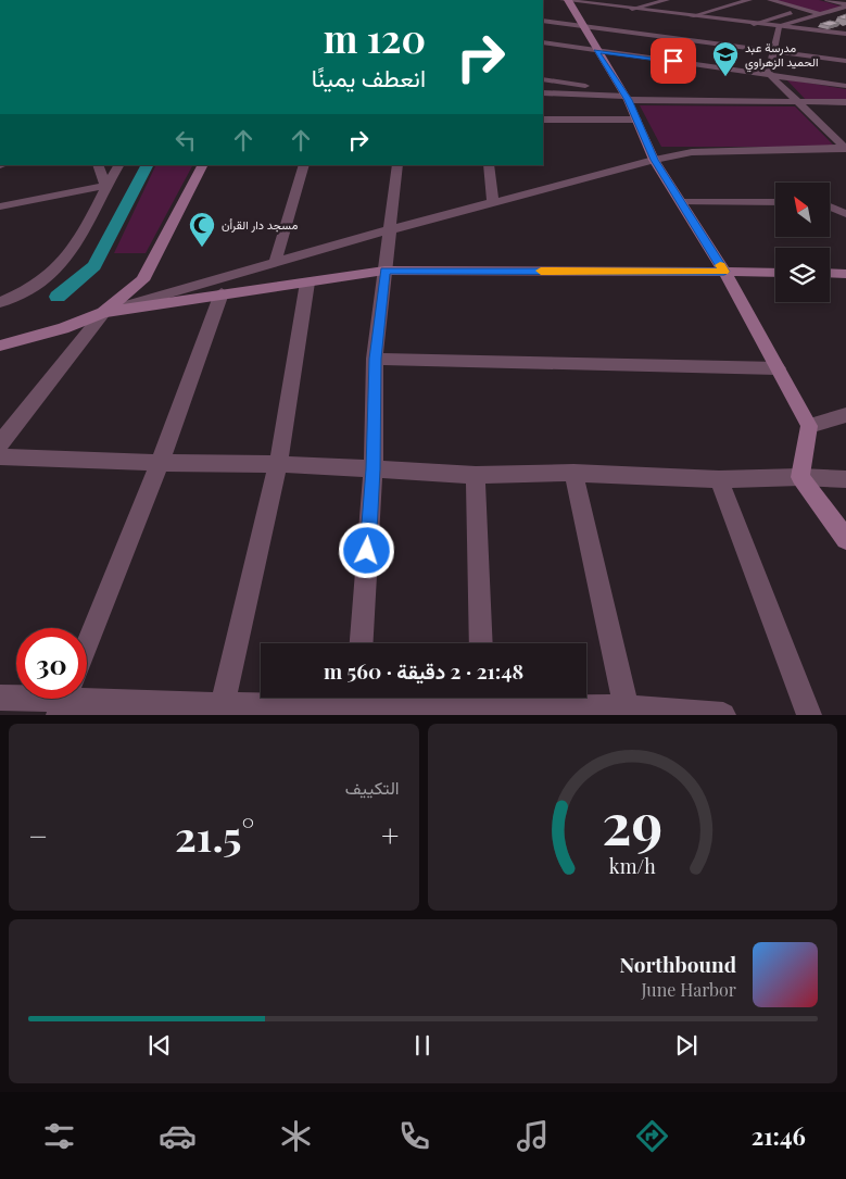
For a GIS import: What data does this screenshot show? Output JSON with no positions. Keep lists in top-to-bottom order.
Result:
{
  "places": {
    "school or university": ["مدرسة عبد الحميد الزهراوي"],
    "mosque": ["مسجد دار القرأن"]
  },
  "north": "top left",
  "page": {
    "turn": ["120 m", "انعطف يمينًا"],
    "limit": "30",
    "trip": "21:48 · 2 دقيقة · 560 m",
    "tile": "التكييف",
    "heat": ["−", "21.5°", "+"],
    "song": ["Northbound", "June Harbor"],
    "tabs": "21:46",
    "gauge": ["29", "km/h"]
  }
}
